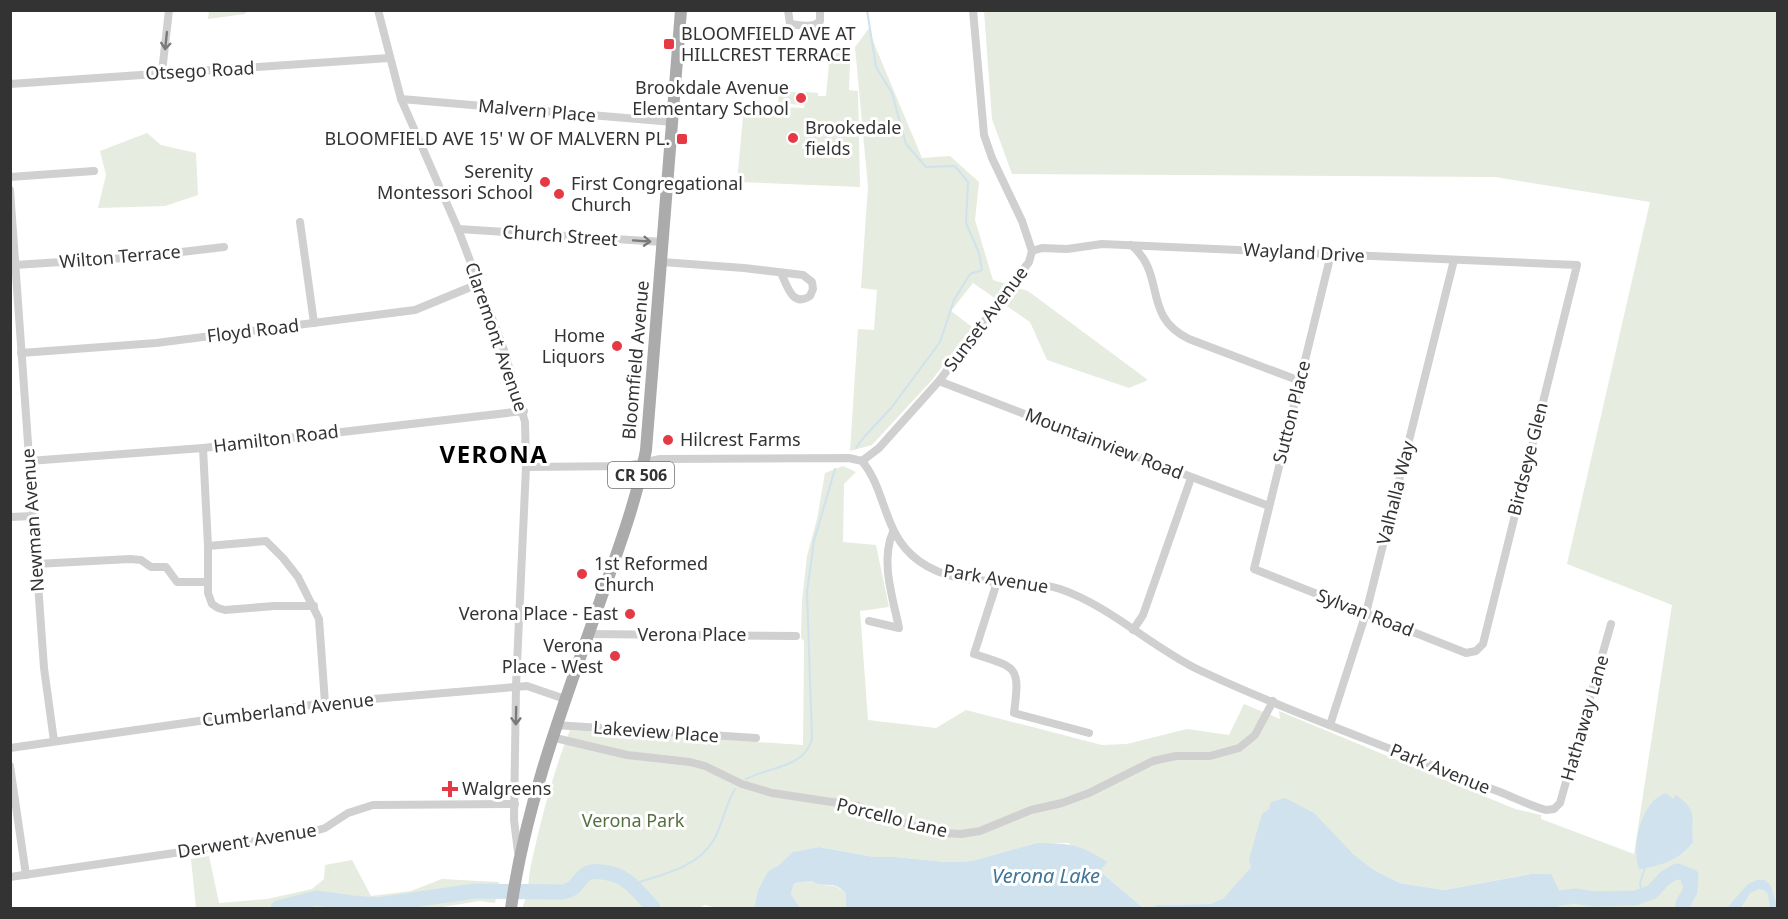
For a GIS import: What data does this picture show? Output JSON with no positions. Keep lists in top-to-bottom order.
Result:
{
  "streets": {
    "main road": ["Bloomfield Avenue", "CR 506"],
    "street": [
      "Otsego Road",
      "Malvern Place",
      "Church Street",
      "Wayland Drive",
      "Wilton Terrace",
      "Sunset Avenue",
      "Floyd Road",
      "Claremont Avenue",
      "Sutton Place",
      "Hamilton Road",
      "Mountainview Road",
      "Birdseye Glen",
      "Valhalla Way",
      "Newman Avenue",
      "Park Avenue",
      "Sylvan Road",
      "Verona Place",
      "Cumberland Avenue",
      "Hathaway Lane",
      "Lakeview Place",
      "Porcello Lane",
      "Derwent Avenue"
    ]
  },
  "crossings": [
    ["Otsego Road", "Claremont Avenue"],
    ["Malvern Place", "Claremont Avenue"],
    ["Malvern Place", "Bloomfield Avenue"],
    ["Church Street", "Claremont Avenue"],
    ["Church Street", "Bloomfield Avenue"],
    ["Wayland Drive", "Sunset Avenue"],
    ["Wayland Drive", "Sutton Place"],
    ["Wayland Drive", "Birdseye Glen"],
    ["Wayland Drive", "Valhalla Way"],
    ["Wilton Terrace", "Newman Avenue"],
    ["Sunset Avenue", "Mountainview Road"],
    ["Sunset Avenue", "Park Avenue"],
    ["Floyd Road", "Claremont Avenue"],
    ["Floyd Road", "Newman Avenue"],
    ["Claremont Avenue", "Bloomfield Avenue"],
    ["Claremont Avenue", "Hamilton Road"],
    ["Claremont Avenue", "Cumberland Avenue"],
    ["Claremont Avenue", "Derwent Avenue"],
    ["Bloomfield Avenue", "Verona Place"],
    ["Bloomfield Avenue", "Cumberland Avenue"],
    ["Bloomfield Avenue", "Lakeview Place"],
    ["Bloomfield Avenue", "Porcello Lane"],
    ["Sutton Place", "Mountainview Road"],
    ["Sutton Place", "Sylvan Road"],
    ["Hamilton Road", "Newman Avenue"],
    ["Birdseye Glen", "Sylvan Road"],
    ["Valhalla Way", "Park Avenue"],
    ["Valhalla Way", "Sylvan Road"],
    ["Newman Avenue", "Cumberland Avenue"],
    ["Park Avenue", "Hathaway Lane"],
    ["Park Avenue", "Porcello Lane"],
    ["Lakeview Place", "Porcello Lane"]
  ],
  "one_way": ["Church Street"],
  "districts": ["VERONA"],
  "water": ["Verona Lake"],
  "parks": ["Verona Park"],
  "places": {
    "transit": ["BLOOMFIELD AVE AT HILLCREST TERRACE", "BLOOMFIELD AVE 15' W OF MALVERN PL."],
    "other": [
      "Brookdale Avenue Elementary School",
      "Brookedale fields",
      "Serenity Montessori School",
      "First Congregational Church",
      "Home Liquors",
      "Hilcrest Farms",
      "1st Reformed Church",
      "Verona Place - East",
      "Verona Place - West"
    ],
    "health": ["Walgreens"]
  }
}
